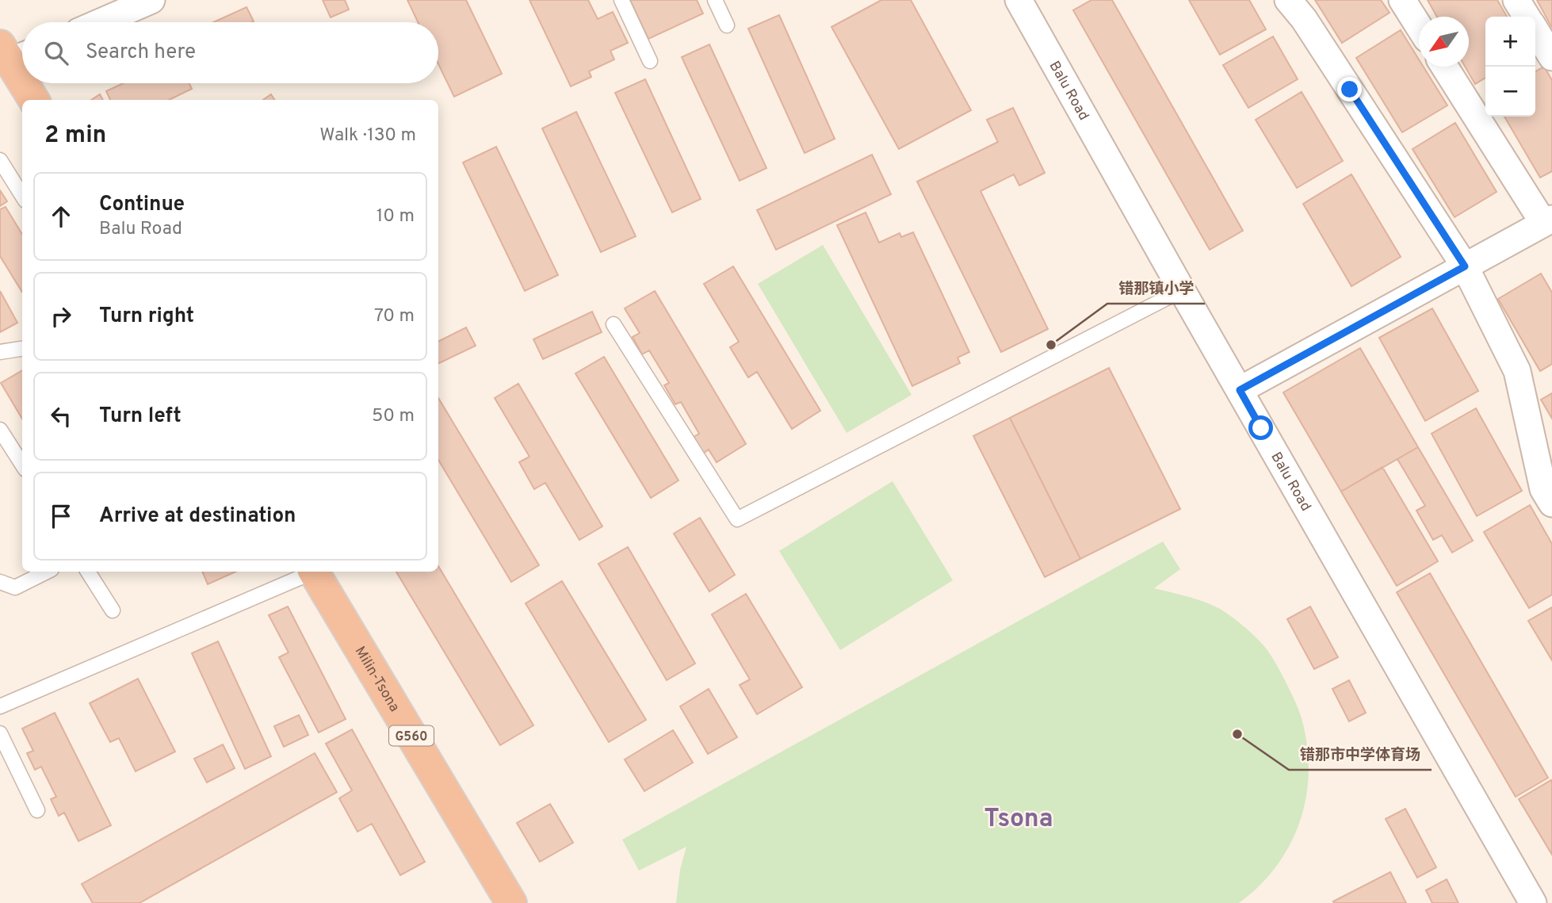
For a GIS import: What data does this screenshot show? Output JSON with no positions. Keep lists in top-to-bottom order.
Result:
{
  "streets": {
    "highway": ["Milin-Tsona", "G560"],
    "street": ["Balu Road"]
  },
  "districts": ["Tsona"],
  "places": ["错那镇小学", "错那市中学体育场"],
  "north": "bottom left",
  "page": {
    "map_buttons": ["+", "−"],
    "search": "Search here",
    "heading": ["2 min", "Walk · 130 m"],
    "list": [
      ["Continue", "Balu Road", "10 m"],
      ["Turn right", "70 m"],
      ["Turn left", "50 m"],
      "Arrive at destination"
    ]
  }
}
